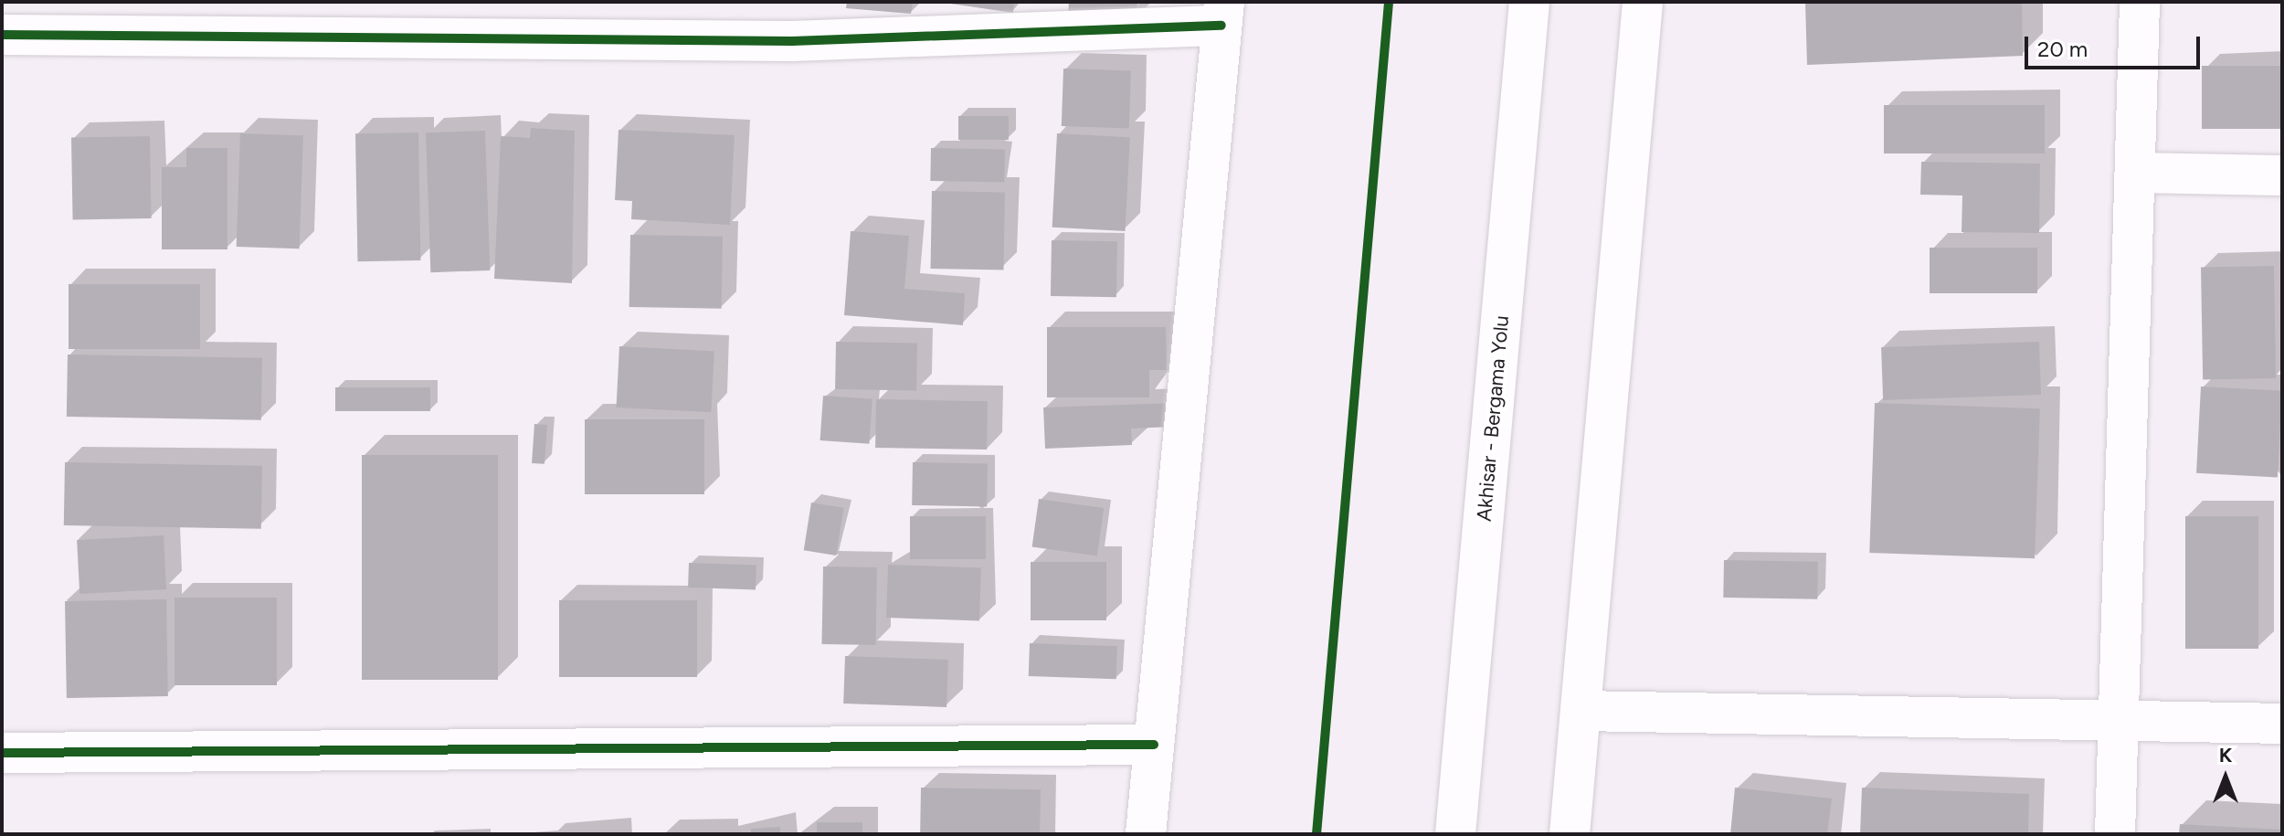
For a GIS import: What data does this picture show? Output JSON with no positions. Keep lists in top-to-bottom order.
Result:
{
  "streets": {
    "street": ["Akhisar - Bergama Yolu"]
  },
  "scale_bar": "20 m",
  "north": "top"
}
